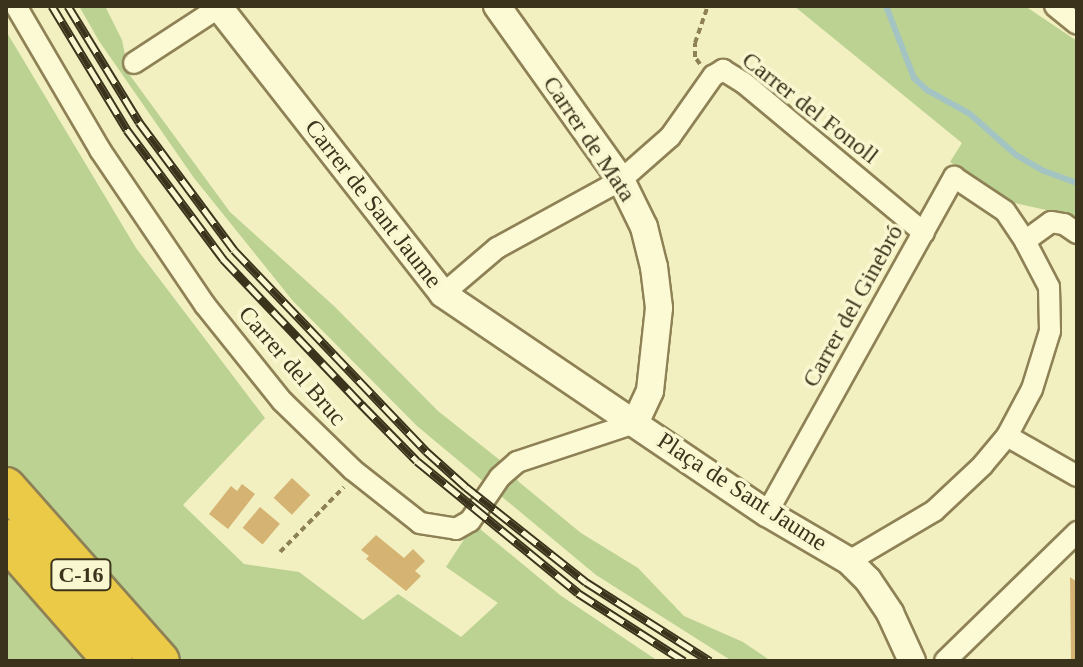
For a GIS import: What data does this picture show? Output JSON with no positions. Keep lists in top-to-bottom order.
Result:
{
  "streets": {
    "highway": ["C-16"],
    "street": [
      "Carrer del Fonoll",
      "Carrer de Mata",
      "Carrer de Sant Jaume",
      "Carrer del Ginebró",
      "Carrer del Bruc",
      "Plaça de Sant Jaume"
    ]
  },
  "crossings": [
    ["Carrer del Fonoll", "Carrer de Mata"],
    ["Carrer del Fonoll", "Carrer de Sant Jaume"],
    ["Carrer del Fonoll", "Carrer del Ginebró"],
    ["Carrer de Mata", "Carrer de Sant Jaume"],
    ["Carrer de Mata", "Carrer del Bruc"],
    ["Carrer de Mata", "Plaça de Sant Jaume"],
    ["Carrer de Sant Jaume", "Carrer del Bruc"],
    ["Carrer de Sant Jaume", "Plaça de Sant Jaume"],
    ["Carrer del Ginebró", "Plaça de Sant Jaume"],
    ["Carrer del Bruc", "Plaça de Sant Jaume"]
  ]
}
